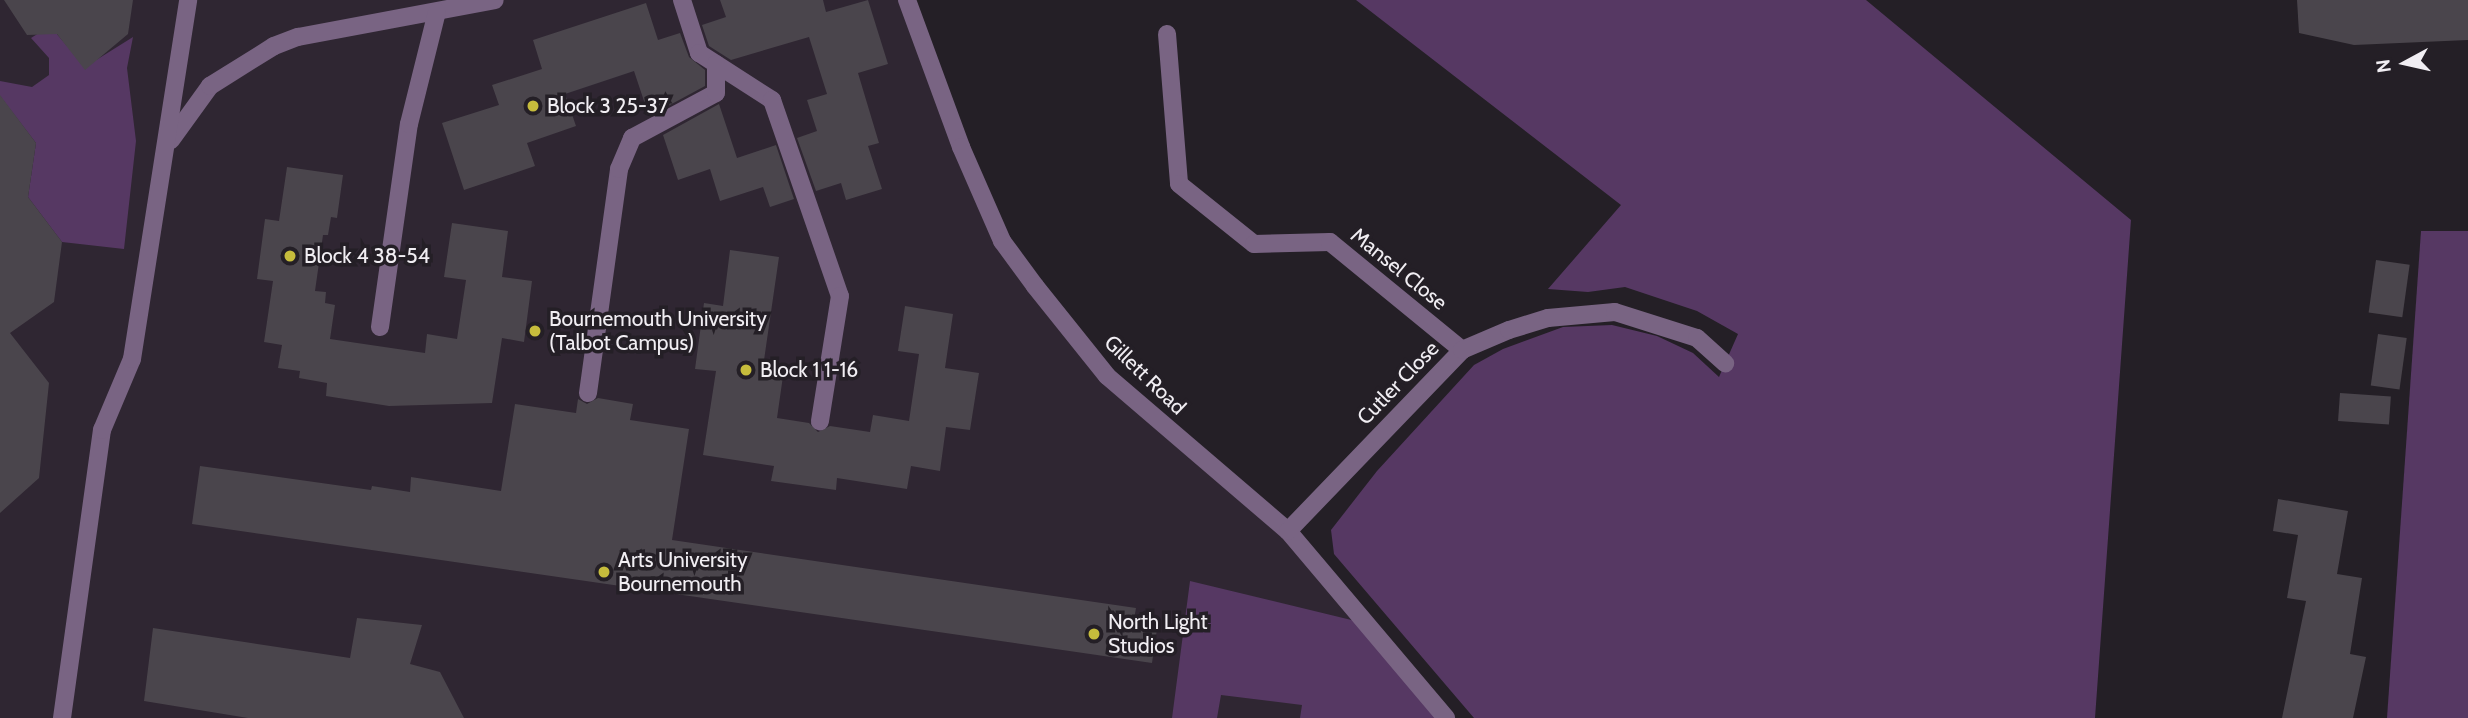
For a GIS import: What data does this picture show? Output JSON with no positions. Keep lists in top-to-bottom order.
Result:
{
  "streets": {
    "street": ["Mansel Close", "Gillett Road", "Cutler Close"]
  },
  "crossings": [
    ["Mansel Close", "Cutler Close"],
    ["Gillett Road", "Cutler Close"]
  ],
  "places": [
    "Block 3 25-37",
    "Block 4 38-54",
    "Bournemouth University (Talbot Campus)",
    "Block 1 1-16",
    "Arts University Bournemouth",
    "North Light Studios"
  ],
  "north": "left"
}
